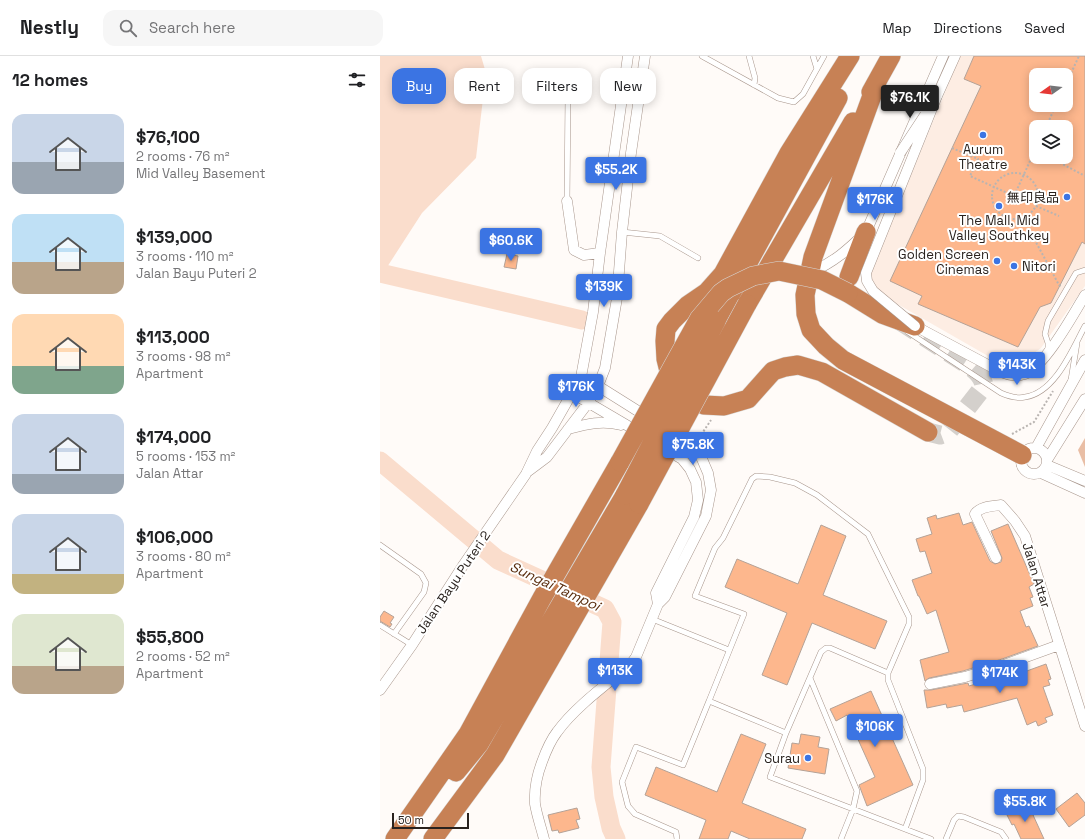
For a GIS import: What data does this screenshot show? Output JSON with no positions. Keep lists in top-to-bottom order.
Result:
{
  "streets": {
    "street": ["Jalan Attar", "Jalan Bayu Puteri 2"]
  },
  "water": ["Sungai Tampoi"],
  "places": [
    "Aurum Theatre",
    "無印良品",
    "The Mall, Mid Valley Southkey",
    "Golden Screen Cinemas",
    "Nitori",
    "Surau"
  ],
  "scale_bar": "50 m",
  "north": "left",
  "page": {
    "header": "Nestly",
    "search": "Search here",
    "nav": ["Map", "Directions", "Saved"],
    "heading": "12 homes",
    "chip": [
      "Buy",
      "Rent",
      "Filters",
      "New"
    ],
    "price": [
      "$76.1K",
      "$55.2K",
      "$176K",
      "$60.6K",
      "$139K",
      "$143K",
      "$176K",
      "$75.8K",
      "$113K",
      "$174K",
      "$106K",
      "$55.8K"
    ],
    "list": [
      {
        "name": "$76,100",
        "note": "2 rooms · 76 m² · Mid Valley Basement"
      },
      {
        "name": "$139,000",
        "note": "3 rooms · 110 m² · Jalan Bayu Puteri 2"
      },
      {
        "name": "$113,000",
        "note": "3 rooms · 98 m² · Apartment"
      },
      {
        "name": "$174,000",
        "note": "5 rooms · 153 m² · Jalan Attar"
      },
      {
        "name": "$106,000",
        "note": "3 rooms · 80 m² · Apartment"
      },
      {
        "name": "$55,800",
        "note": "2 rooms · 52 m² · Apartment"
      }
    ],
    "scale": "50 m"
  }
}
